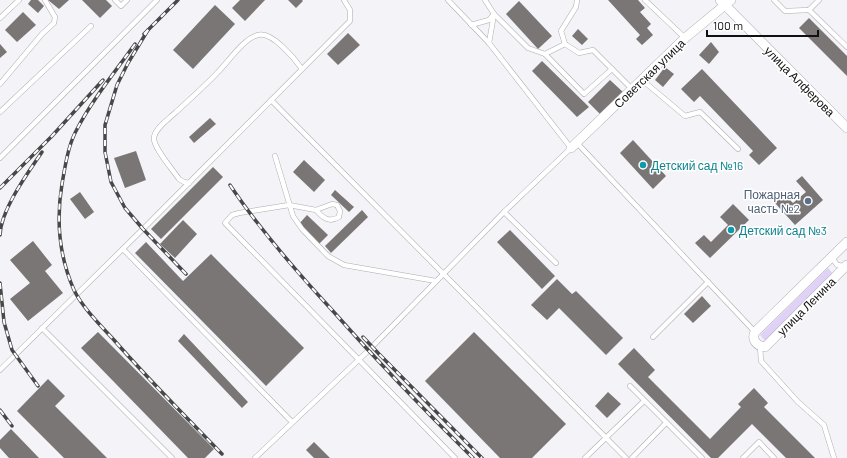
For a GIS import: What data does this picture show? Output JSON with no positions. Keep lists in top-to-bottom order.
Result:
{
  "streets": {
    "street": ["Советская улица", "улица Алферова", "улица Ленина"]
  },
  "crossings": [
    ["Советская улица", "улица Алферова"]
  ],
  "places": ["Детский сад №16", "Пожарная часть №2", "Детский сад №3"],
  "scale_bar": "100 m"
}
